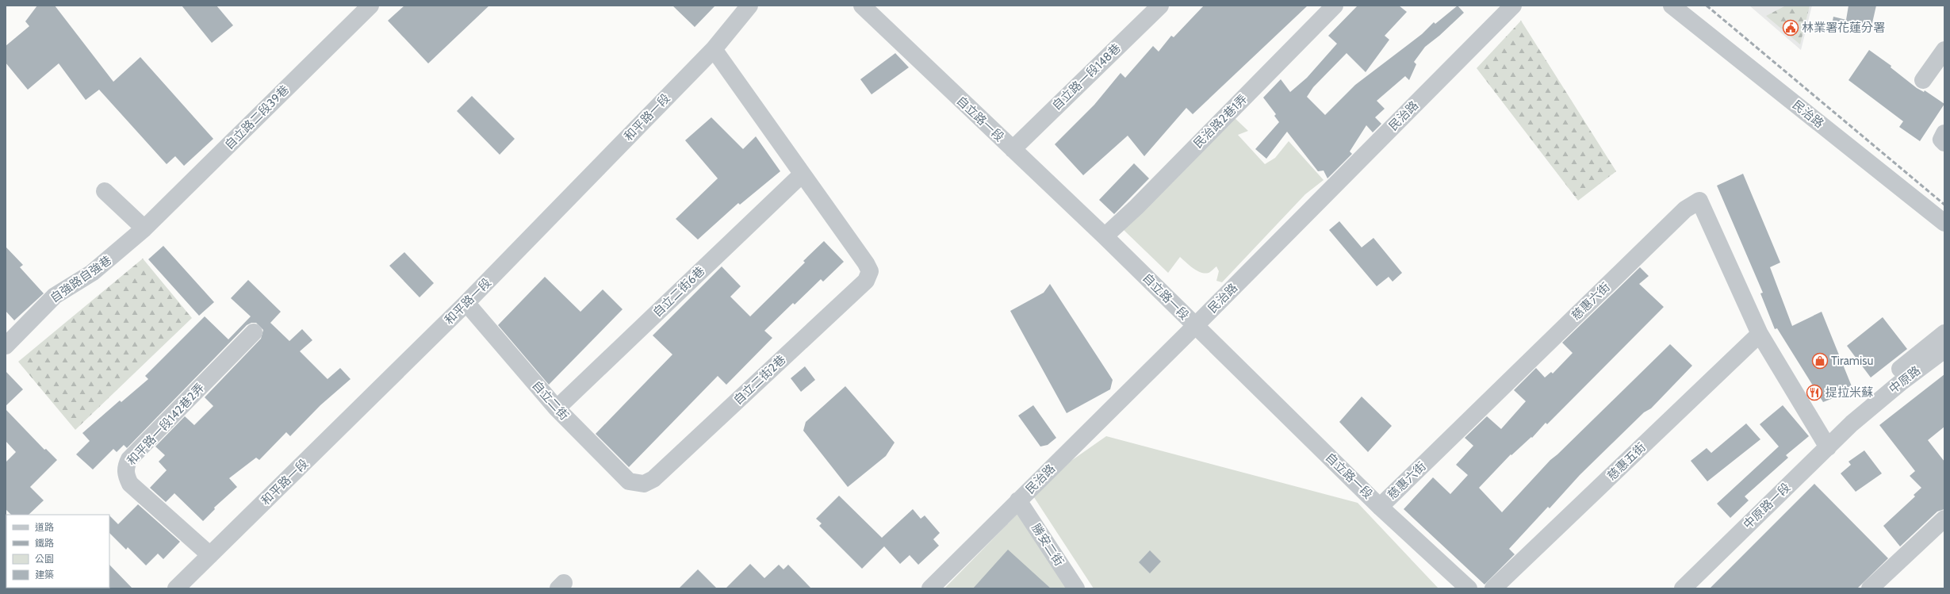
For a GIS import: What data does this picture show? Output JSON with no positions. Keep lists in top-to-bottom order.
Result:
{
  "streets": {
    "street": [
      "自立路一段148巷",
      "民治路",
      "自立路二段39巷",
      "和平路一段",
      "自立路一段",
      "民治路2巷1弄",
      "自強路自強巷",
      "自立二街6巷",
      "慈惠六街",
      "自立二街2巷",
      "中原路",
      "自立二街",
      "和平路一段142巷2弄",
      "慈惠五街",
      "中原路一段",
      "勝安二街"
    ]
  },
  "crossings": [
    ["自立路一段148巷", "自立路一段"],
    ["民治路", "自立路一段"],
    ["民治路", "勝安二街"],
    ["自立路二段39巷", "自強路自強巷"],
    ["和平路一段", "自立二街"],
    ["和平路一段", "和平路一段142巷2弄"],
    ["自立路一段", "民治路2巷1弄"],
    ["自立路一段", "慈惠六街"],
    ["自立二街6巷", "自立二街2巷"],
    ["自立二街6巷", "自立二街"],
    ["慈惠六街", "慈惠五街"],
    ["自立二街2巷", "自立二街"],
    ["中原路", "中原路一段"]
  ],
  "places": {
    "public building": ["林業署花蓮分署"],
    "shop": ["Tiramisu"],
    "restaurant": ["提拉米蘇"]
  },
  "legend": [
    "道路",
    "鐵路",
    "公園",
    "建築"
  ]
}
